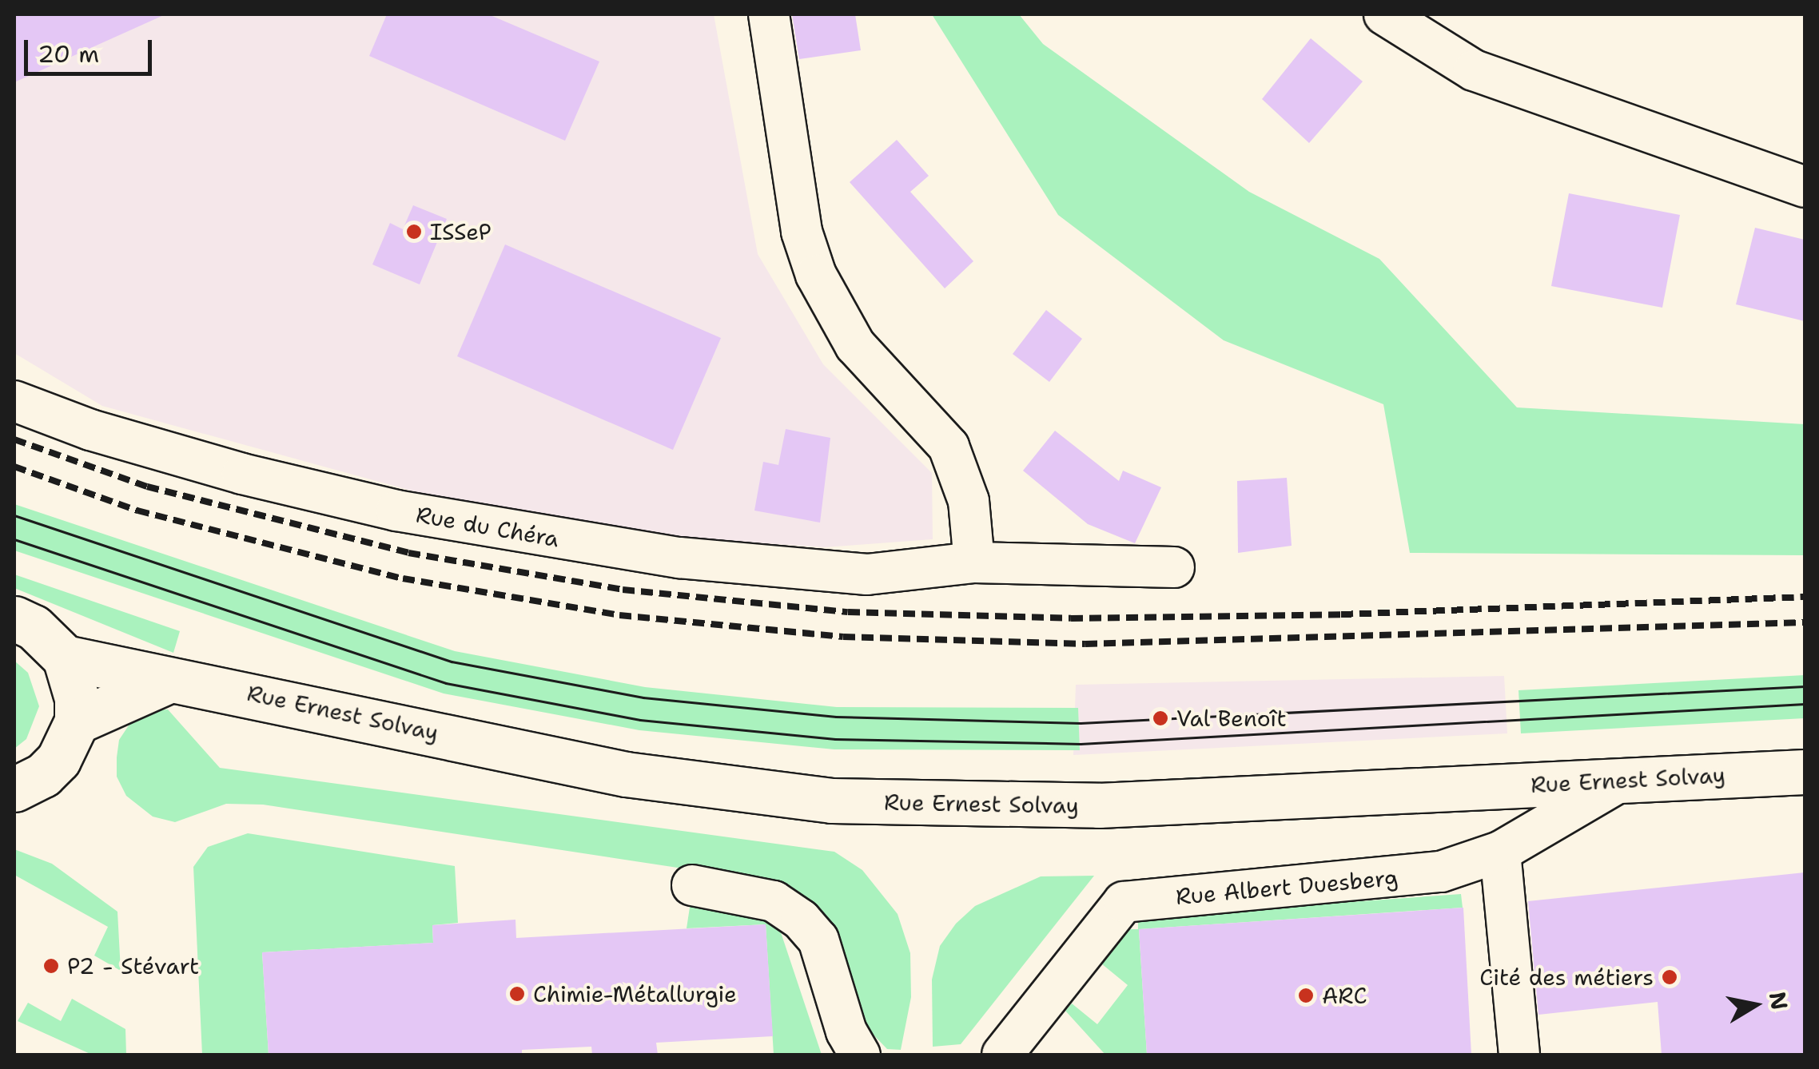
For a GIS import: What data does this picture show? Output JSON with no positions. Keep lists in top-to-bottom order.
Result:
{
  "streets": {
    "street": ["Rue du Chéra", "Rue Ernest Solvay", "Rue Albert Duesberg"]
  },
  "crossings": [
    ["Rue Ernest Solvay", "Rue Albert Duesberg"]
  ],
  "places": [
    "ISSeP",
    "Val Benoît",
    "P2 - Stévart",
    "Cité des métiers",
    "Chimie-Métallurgie",
    "ARC"
  ],
  "scale_bar": "20 m",
  "north": "right"
}
